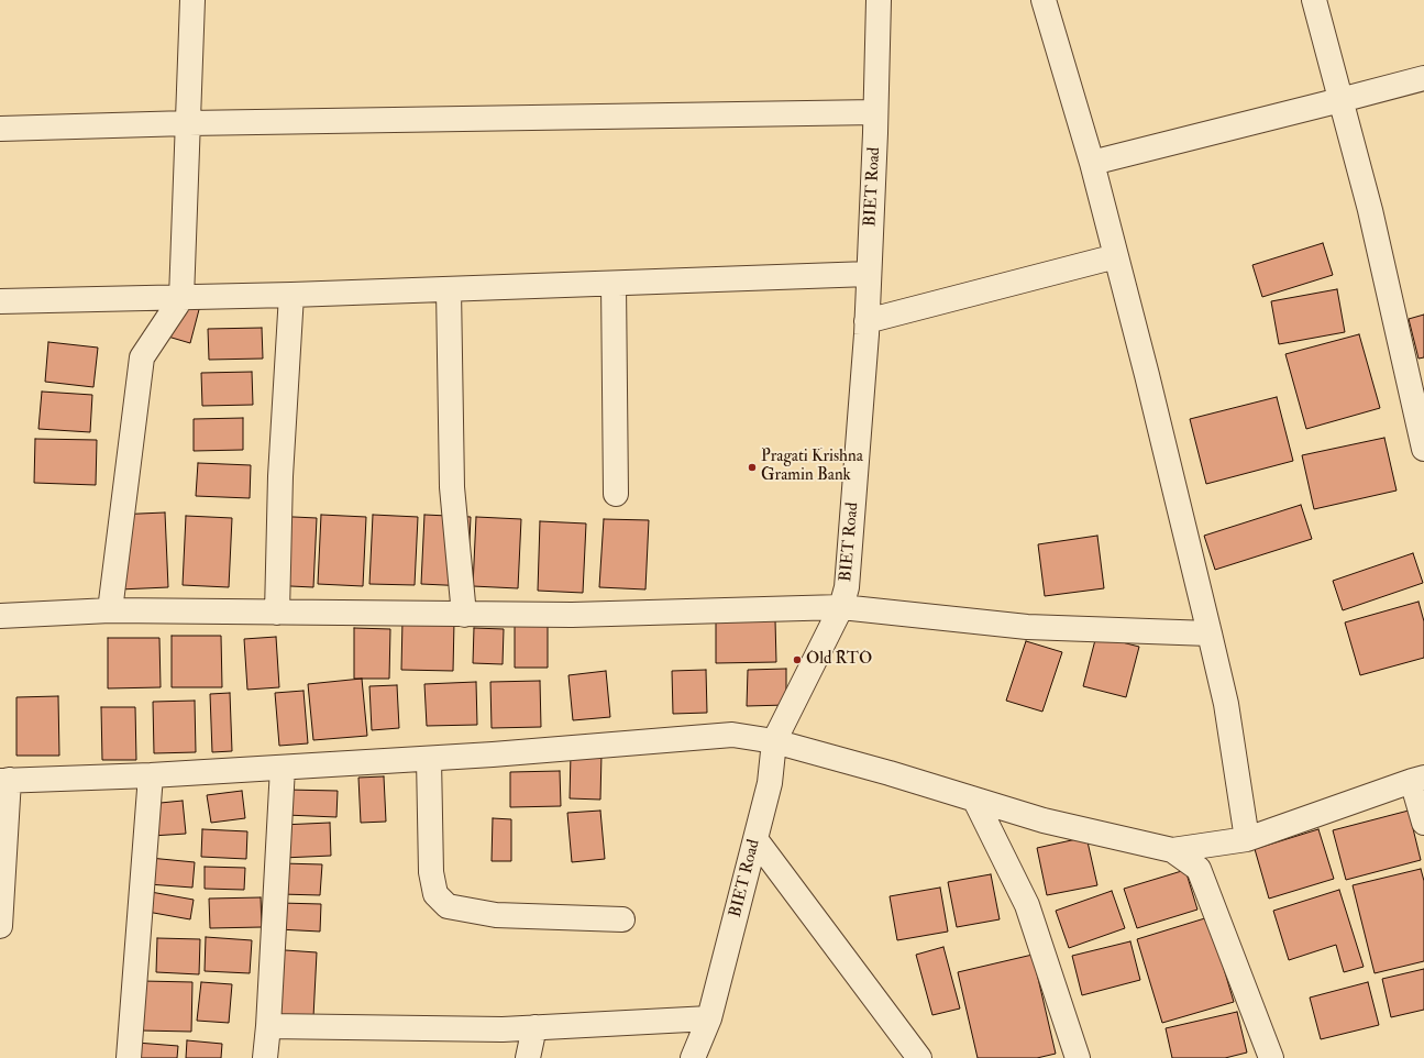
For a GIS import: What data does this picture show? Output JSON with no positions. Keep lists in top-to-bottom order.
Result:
{
  "streets": {
    "street": ["BIET Road"]
  },
  "places": ["Pragati Krishna Gramin Bank", "Old RTO"]
}
